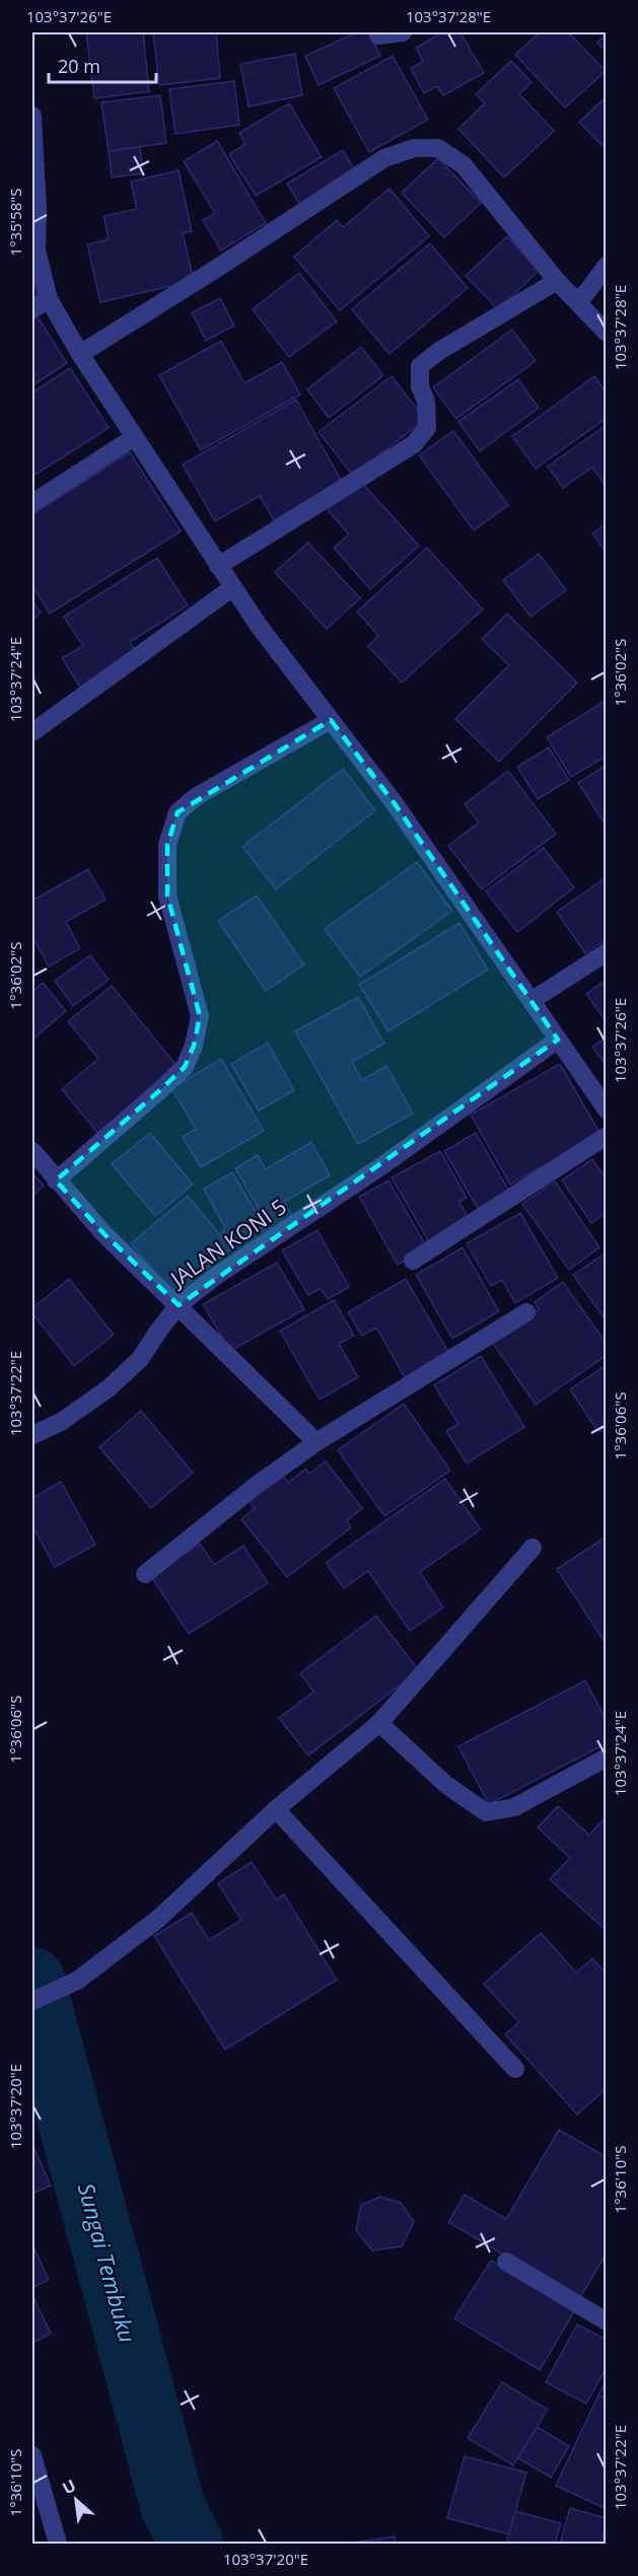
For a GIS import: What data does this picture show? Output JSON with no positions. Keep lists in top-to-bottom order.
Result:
{
  "streets": {
    "street": ["JALAN KONI 5"]
  },
  "water": ["Sungai Tembuku"],
  "scale_bar": "20 m",
  "north": "top left",
  "coordinates": [
    "103°37'26\"E",
    "103°37'28\"E",
    "1°35'58\"S",
    "1°36'02\"S",
    "103°37'24\"E",
    "103°37'22\"E",
    "1°36'06\"S",
    "103°37'20\"E",
    "1°36'10\"S"
  ]
}
